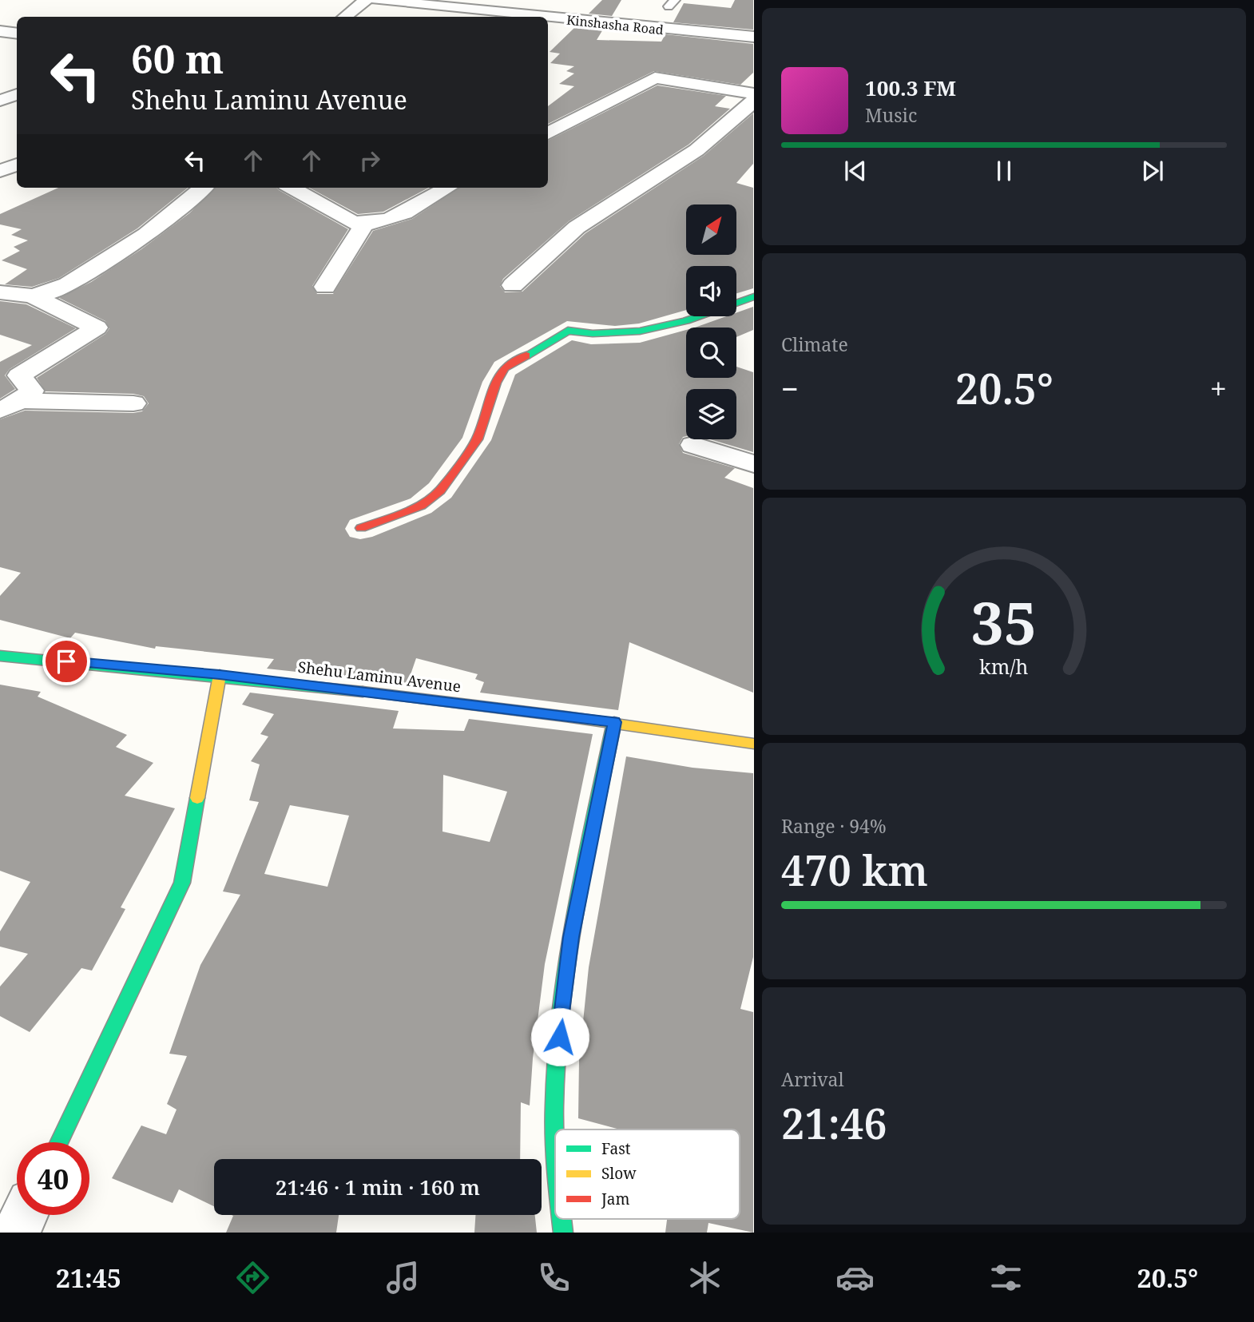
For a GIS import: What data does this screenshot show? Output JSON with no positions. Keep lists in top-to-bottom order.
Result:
{
  "streets": {
    "street": ["Kinshasha Road", "Shehu Laminu Avenue"]
  },
  "legend": ["Fast", "Slow", "Jam"],
  "north": "top right",
  "page": {
    "turn": ["60 m", "Shehu Laminu Avenue"],
    "song": ["100.3 FM", "Music"],
    "tile": [
      "Climate",
      ["Range · 94%", "470 km"],
      ["Arrival", "21:46"]
    ],
    "heat": ["−", "20.5°", "+"],
    "limit": "40",
    "trip": "21:46 · 1 min · 160 m",
    "tabs": ["21:45", "20.5°"],
    "gauge": ["35", "km/h"]
  }
}
